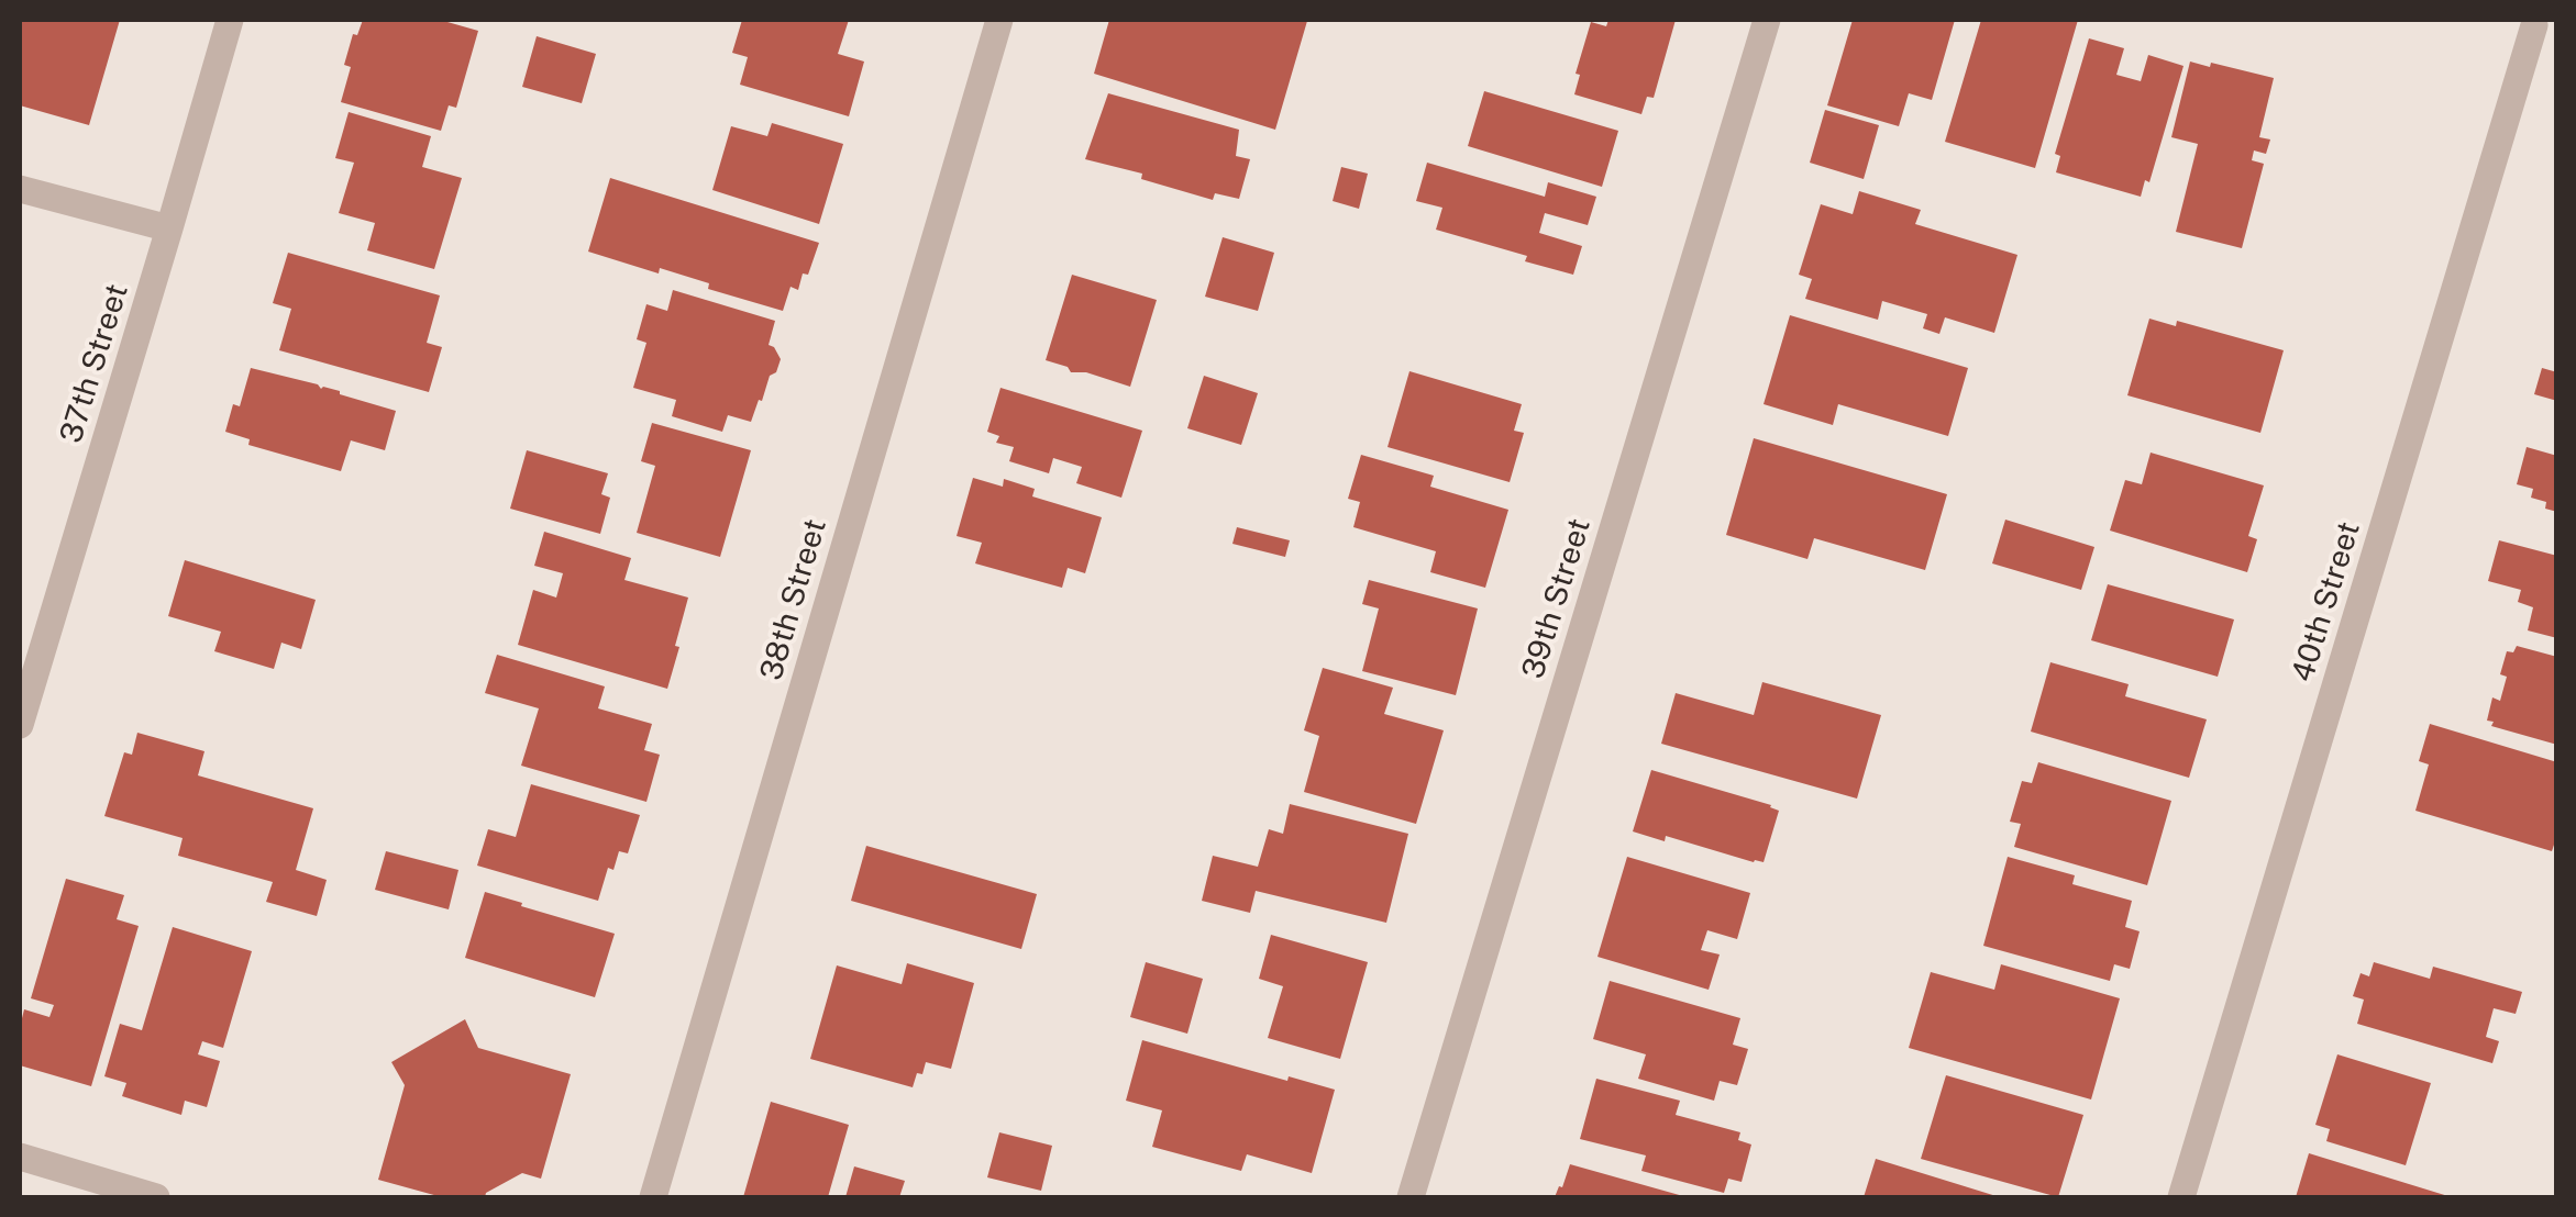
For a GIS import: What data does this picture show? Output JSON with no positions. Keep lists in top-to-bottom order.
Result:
{
  "streets": {
    "street": [
      "37th Street",
      "39th Street",
      "38th Street",
      "40th Street"
    ]
  }
}
